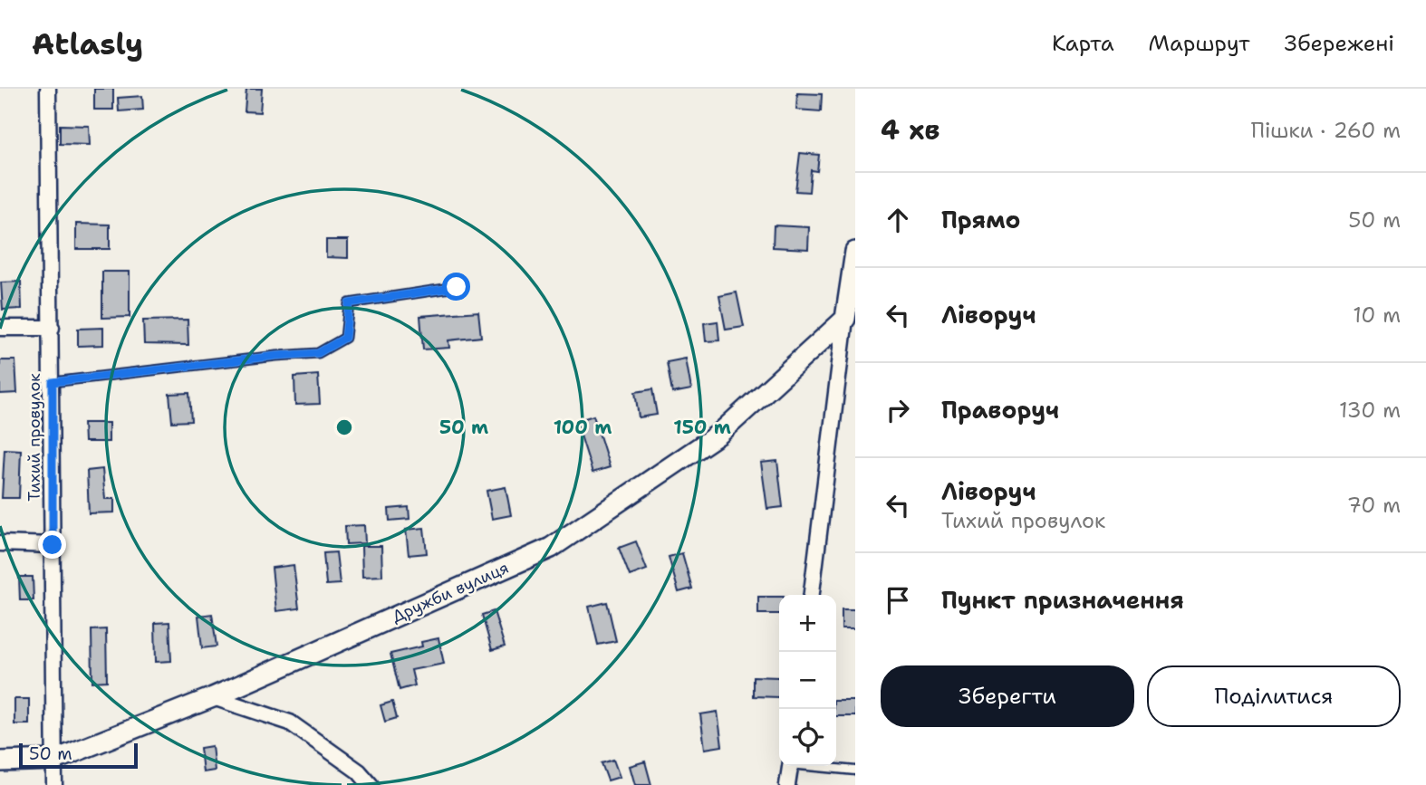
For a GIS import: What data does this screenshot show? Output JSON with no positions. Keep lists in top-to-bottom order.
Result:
{
  "streets": {
    "street": ["Тихий провулок", "Дружби вулиця"]
  },
  "crossings": [
    ["Тихий провулок", "Дружби вулиця"]
  ],
  "scale_bar": "50 m",
  "page": {
    "header": "Atlasly",
    "nav": ["Карта", "Маршрут", "Збережені"],
    "heading": ["4 хв", "Пішки · 260 m"],
    "list": [
      ["Прямо", "50 m"],
      ["Ліворуч", "10 m"],
      ["Праворуч", "130 m"],
      ["Ліворуч", "Тихий провулок", "70 m"],
      "Пункт призначення"
    ],
    "map_buttons": ["+", "−"],
    "buttons": ["Зберегти", "Поділитися"],
    "scale": "50 m"
  },
  "rings": ["50 m", "100 m", "150 m"]
}
